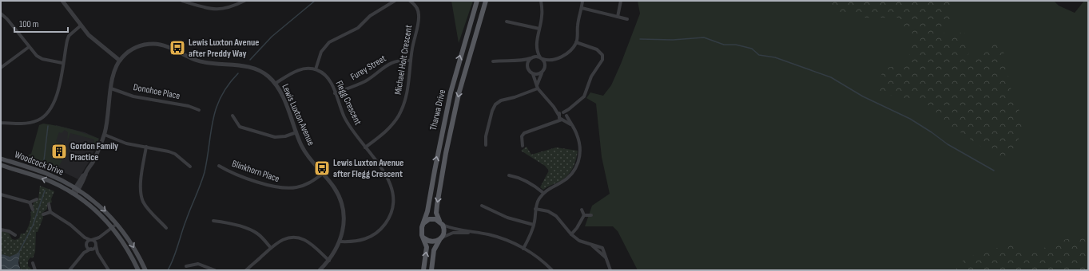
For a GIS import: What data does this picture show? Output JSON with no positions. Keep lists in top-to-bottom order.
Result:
{
  "streets": {
    "main road": ["Tharwa Drive", "Woodcock Drive"],
    "street": [
      "Michael Holt Crescent",
      "Furey Street",
      "Donohoe Place",
      "Flegg Crescent",
      "Lewis Luxton Avenue",
      "Blinkhorn Place"
    ]
  },
  "crossings": [
    ["Michael Holt Crescent", "Furey Street"],
    ["Michael Holt Crescent", "Flegg Crescent"],
    ["Furey Street", "Flegg Crescent"],
    ["Donohoe Place", "Lewis Luxton Avenue"],
    ["Flegg Crescent", "Lewis Luxton Avenue"],
    ["Lewis Luxton Avenue", "Woodcock Drive"],
    ["Lewis Luxton Avenue", "Blinkhorn Place"]
  ],
  "places": {
    "bus stop": ["Lewis Luxton Avenue after Preddy Way", "Lewis Luxton Avenue after Flegg Crescent"],
    "building": ["Gordon Family Practice"]
  },
  "scale_bar": "100 m"
}
